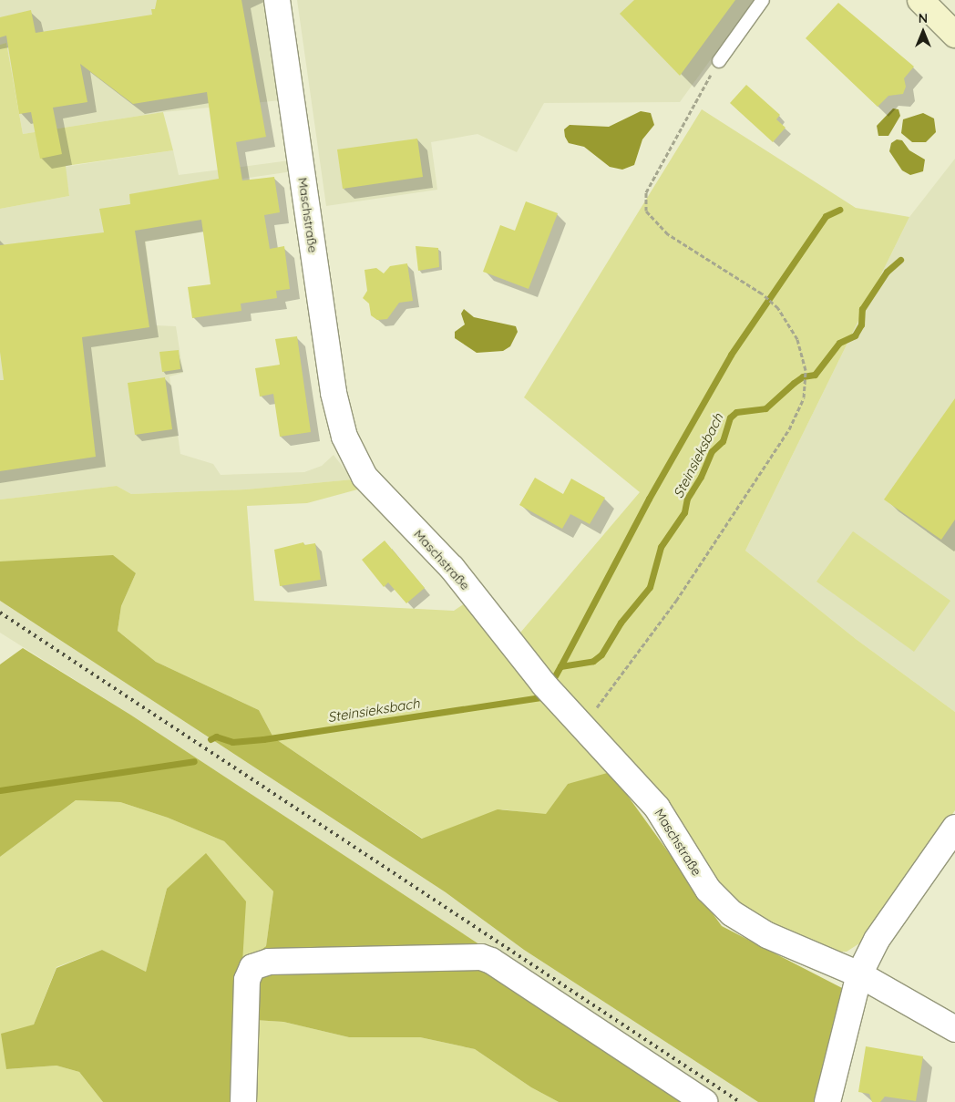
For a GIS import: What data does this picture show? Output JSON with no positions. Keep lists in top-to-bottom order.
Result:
{
  "streets": {
    "street": ["Maschstraße"]
  },
  "water": ["Steinsieksbach"],
  "north": "top"
}
